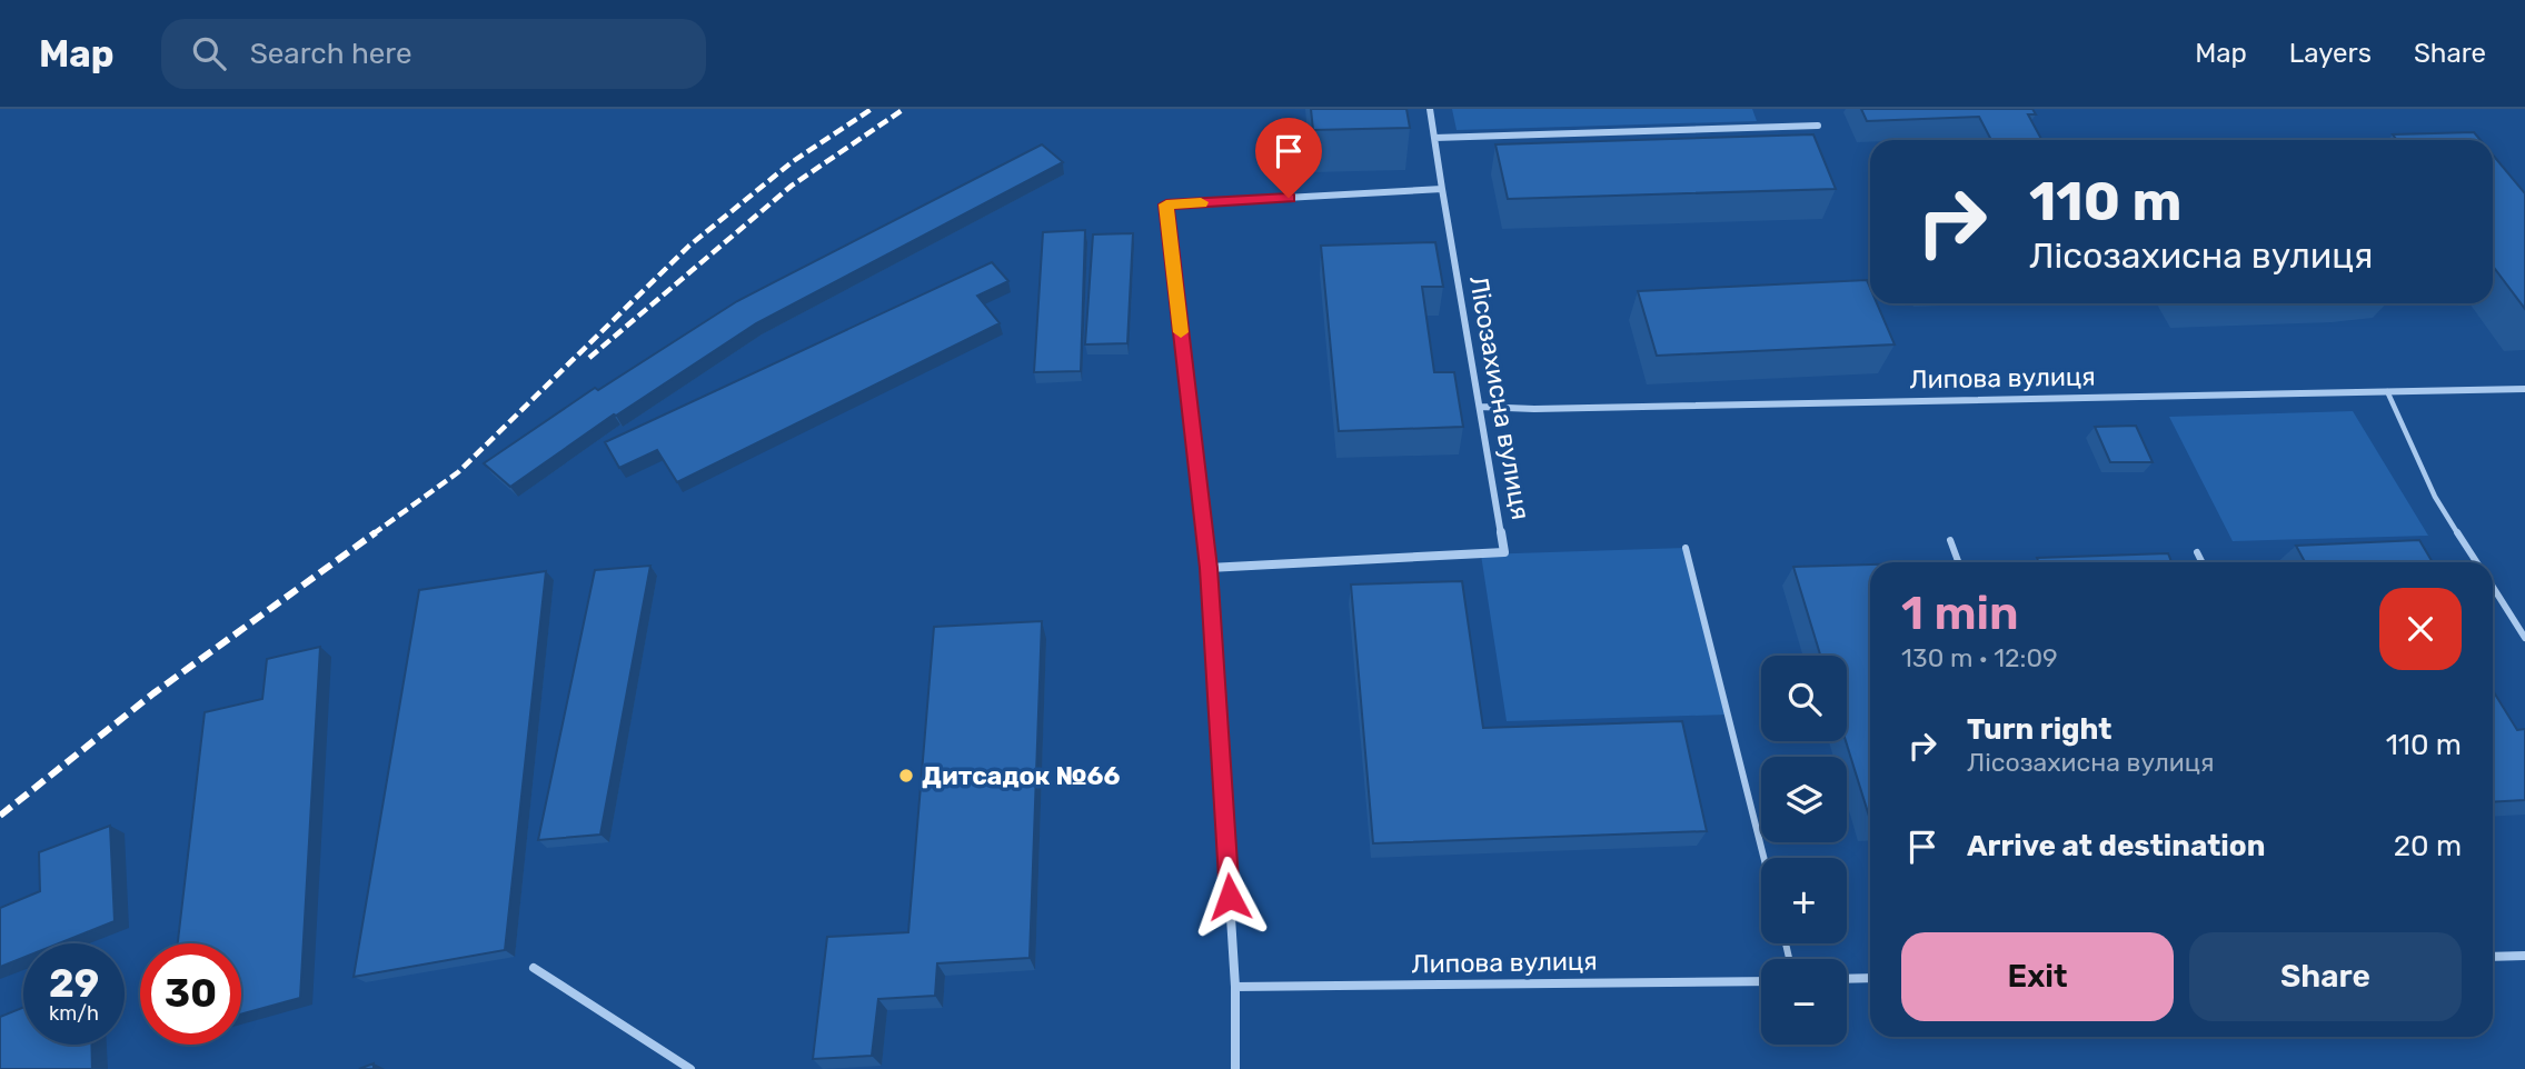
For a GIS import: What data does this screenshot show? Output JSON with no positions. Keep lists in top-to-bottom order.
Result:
{
  "streets": {
    "street": ["Липова вулиця", "Лісозахисна вулиця"]
  },
  "crossings": [
    ["Липова вулиця", "Лісозахисна вулиця"]
  ],
  "places": ["Дитсадок №66"],
  "page": {
    "header": "Map",
    "search": "Search here",
    "nav": ["Map", "Layers", "Share"],
    "turn": ["110 m", "Лісозахисна вулиця"],
    "heading": ["1 min", "130 m · 12:09"],
    "map_buttons": ["+", "−"],
    "list": [
      {
        "name": "Turn right",
        "note": "Лісозахисна вулиця",
        "value": "110 m"
      },
      {
        "name": "Arrive at destination",
        "value": "20 m"
      }
    ],
    "buttons": ["Exit", "Share"],
    "speed": "29 km/h",
    "limit": "30"
  }
}
